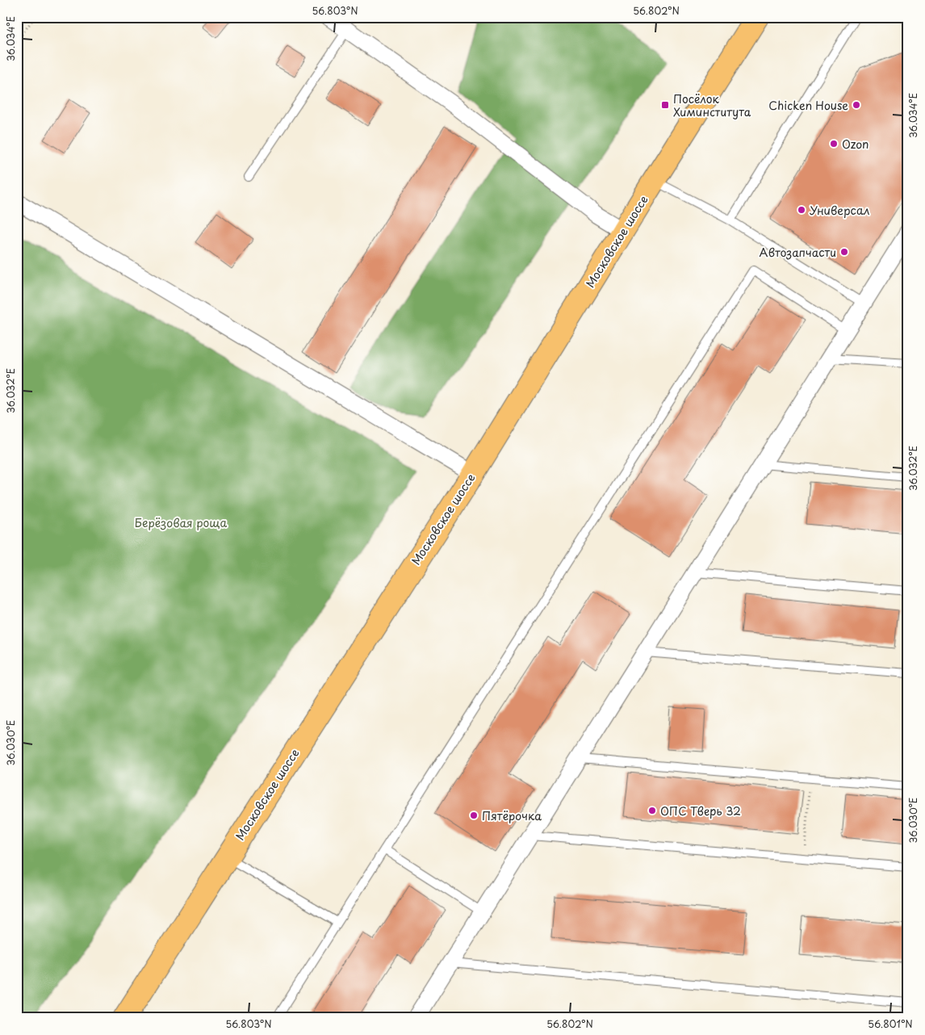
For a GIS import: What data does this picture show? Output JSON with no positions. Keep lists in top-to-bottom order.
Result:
{
  "streets": {
    "main road": ["Московское шоссе"]
  },
  "parks": ["Берёзовая роща"],
  "places": {
    "transit": ["Посёлок Химинститута"],
    "other": [
      "Chicken House",
      "Ozon",
      "Универсал",
      "Автозапчасти",
      "ОПС Тверь 32",
      "Пятёрочка"
    ]
  },
  "coordinates": [
    "56.803°N",
    "56.802°N",
    "36.034°E",
    "36.032°E",
    "36.030°E",
    "56.801°N"
  ]
}
